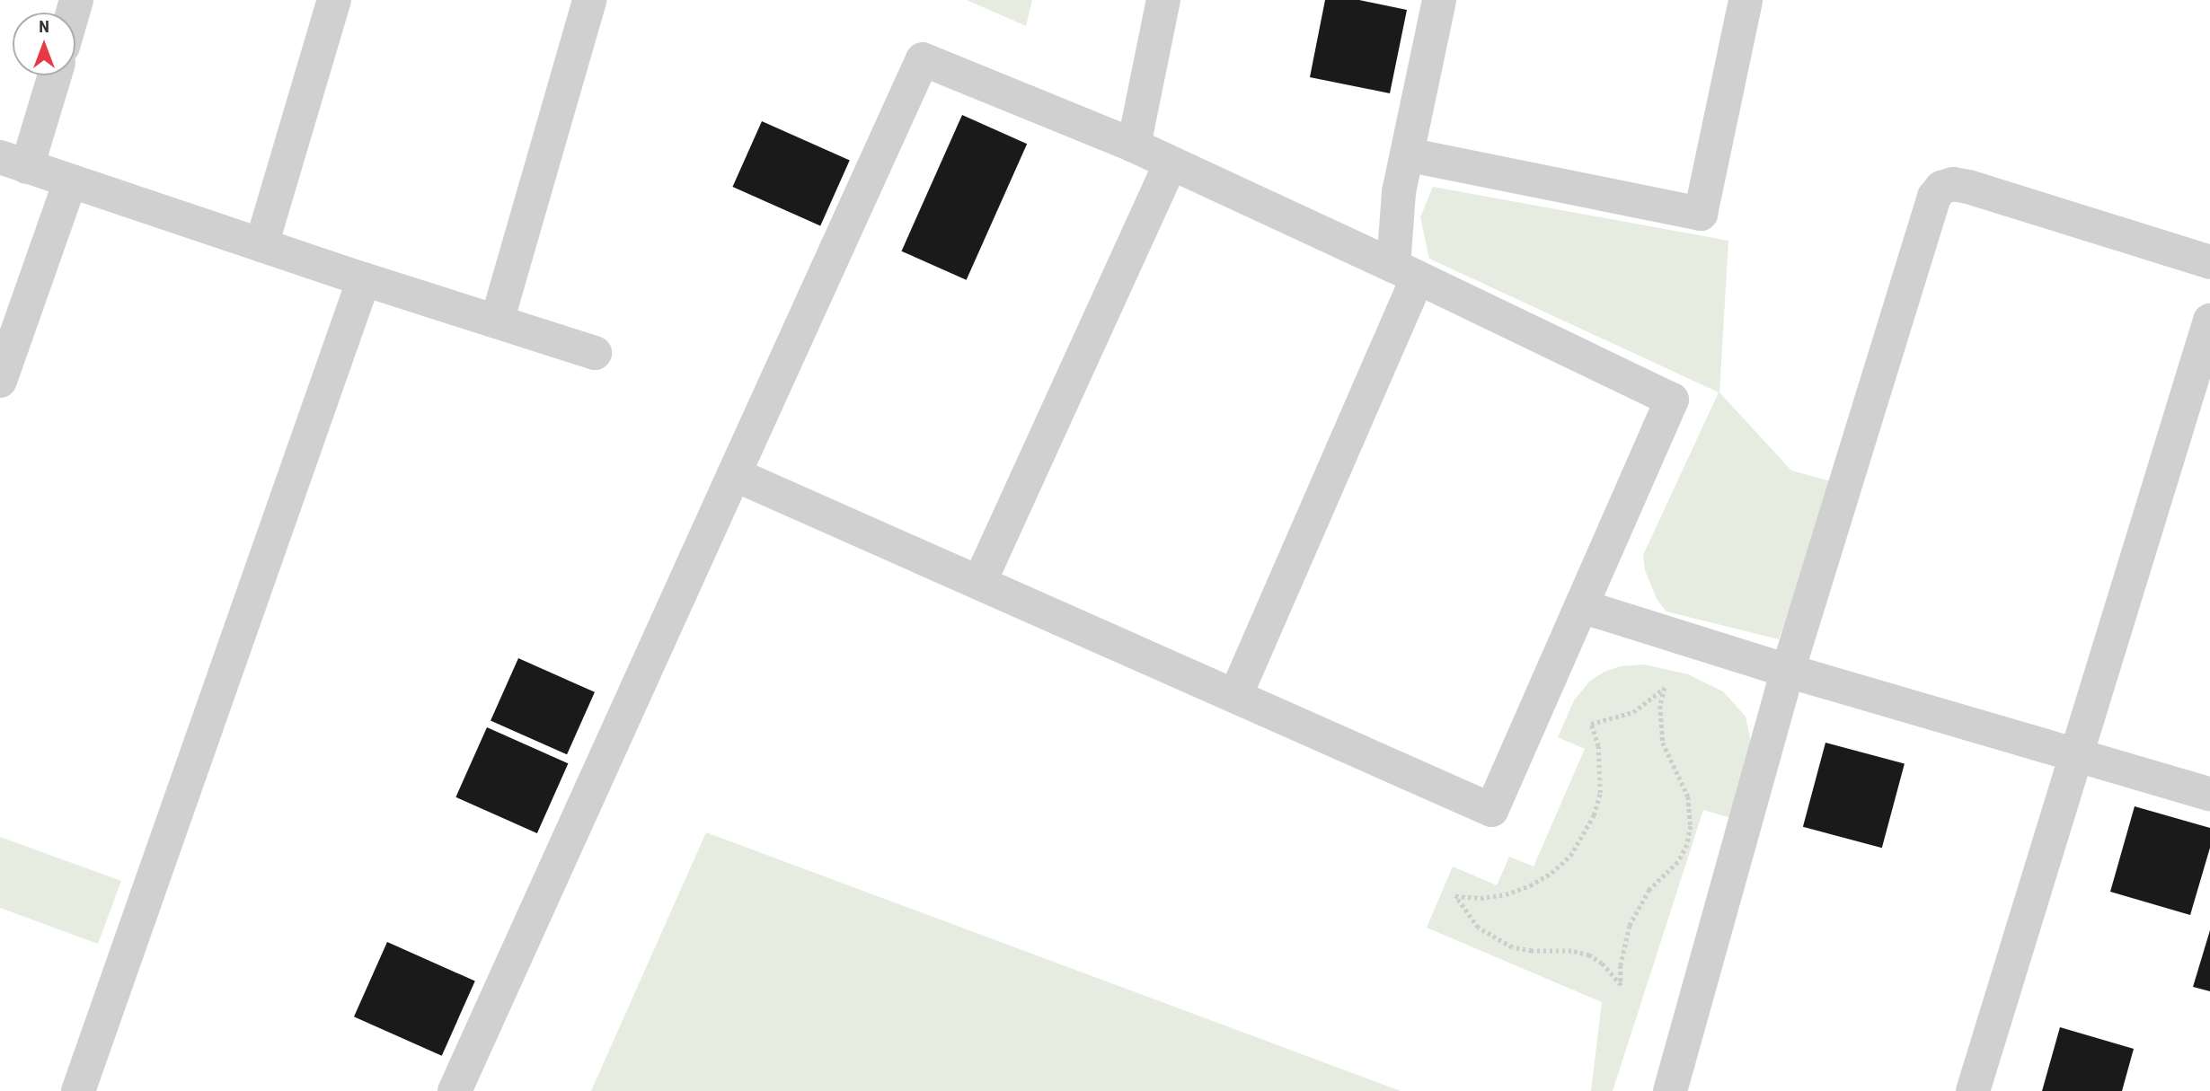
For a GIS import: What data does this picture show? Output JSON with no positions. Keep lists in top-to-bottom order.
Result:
{
  "north": "top"
}
